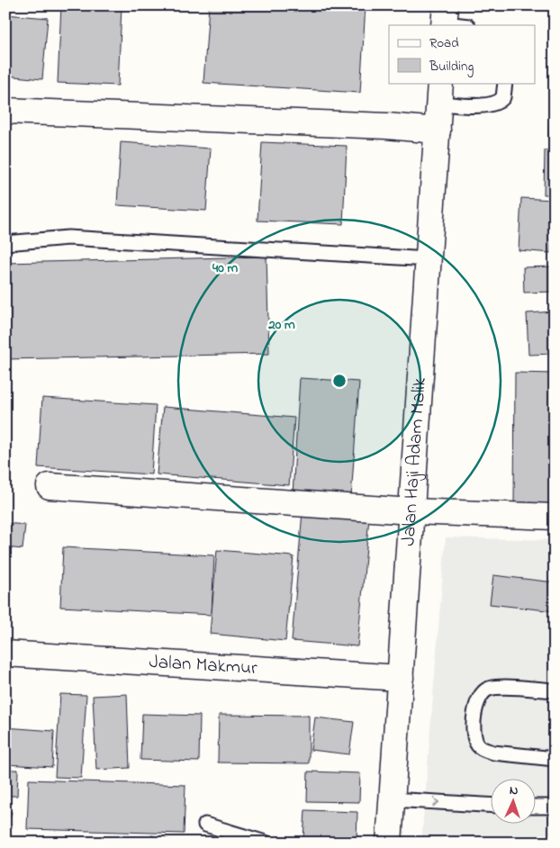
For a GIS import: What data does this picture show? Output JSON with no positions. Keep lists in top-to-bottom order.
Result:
{
  "streets": {
    "street": ["Jalan Haji Adam Malik", "Jalan Makmur"]
  },
  "crossings": [
    ["Jalan Haji Adam Malik", "Jalan Makmur"]
  ],
  "legend": ["Road", "Building"],
  "north": "top",
  "rings": ["40 m", "20 m"]
}
